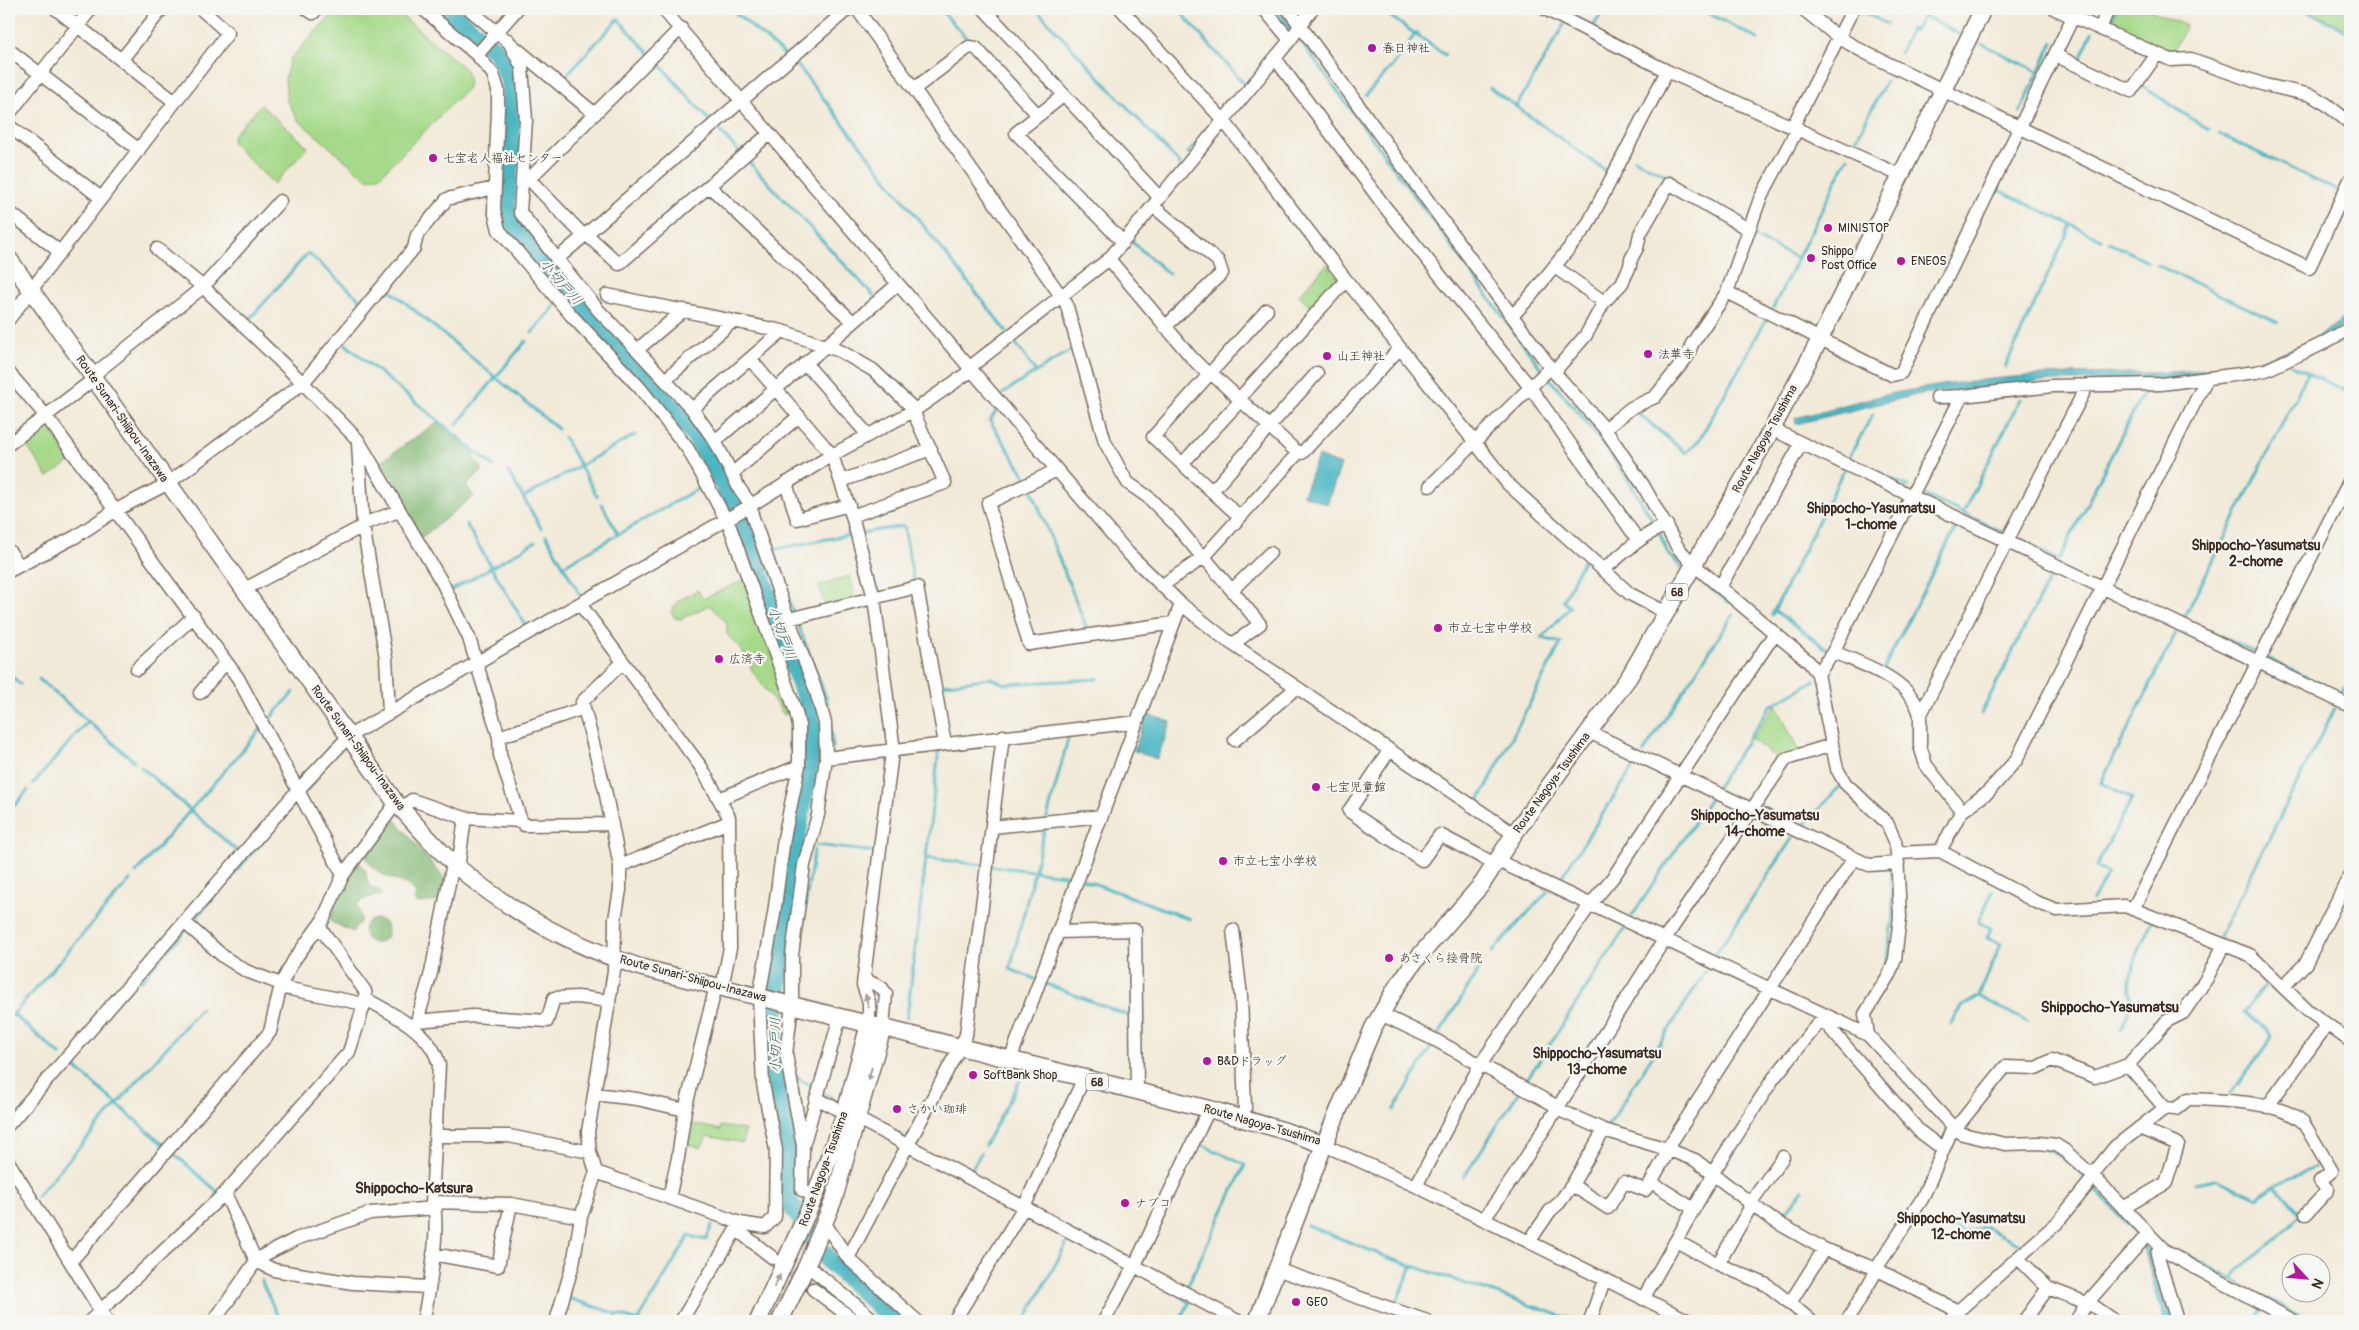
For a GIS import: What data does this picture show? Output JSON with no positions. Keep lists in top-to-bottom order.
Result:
{
  "streets": {
    "main road": ["Route Sunari-Shiipou-Inazawa", "Route Nagoya-Tsushima", "68"]
  },
  "crossings": [
    ["Route Sunari-Shiipou-Inazawa", "Route Nagoya-Tsushima"]
  ],
  "districts": [
    "Shippocho-Yasumatsu 1-chome",
    "Shippocho-Yasumatsu 2-chome",
    "Shippocho-Yasumatsu 14-chome",
    "Shippocho-Yasumatsu",
    "Shippocho-Yasumatsu 13-chome",
    "Shippocho-Katsura",
    "Shippocho-Yasumatsu 12-chome"
  ],
  "water": ["小切戸川"],
  "places": [
    "春日神社",
    "七宝老人福祉センター",
    "MINISTOP",
    "Shippo Post Office",
    "ENEOS",
    "法華寺",
    "山王神社",
    "市立七宝中学校",
    "広済寺",
    "七宝児童館",
    "市立七宝小学校",
    "あさくら接骨院",
    "B&Dドラッグ",
    "SoftBank Shop",
    "さかい珈琲",
    "ナブコ",
    "GEO"
  ],
  "north": "bottom right"
}
